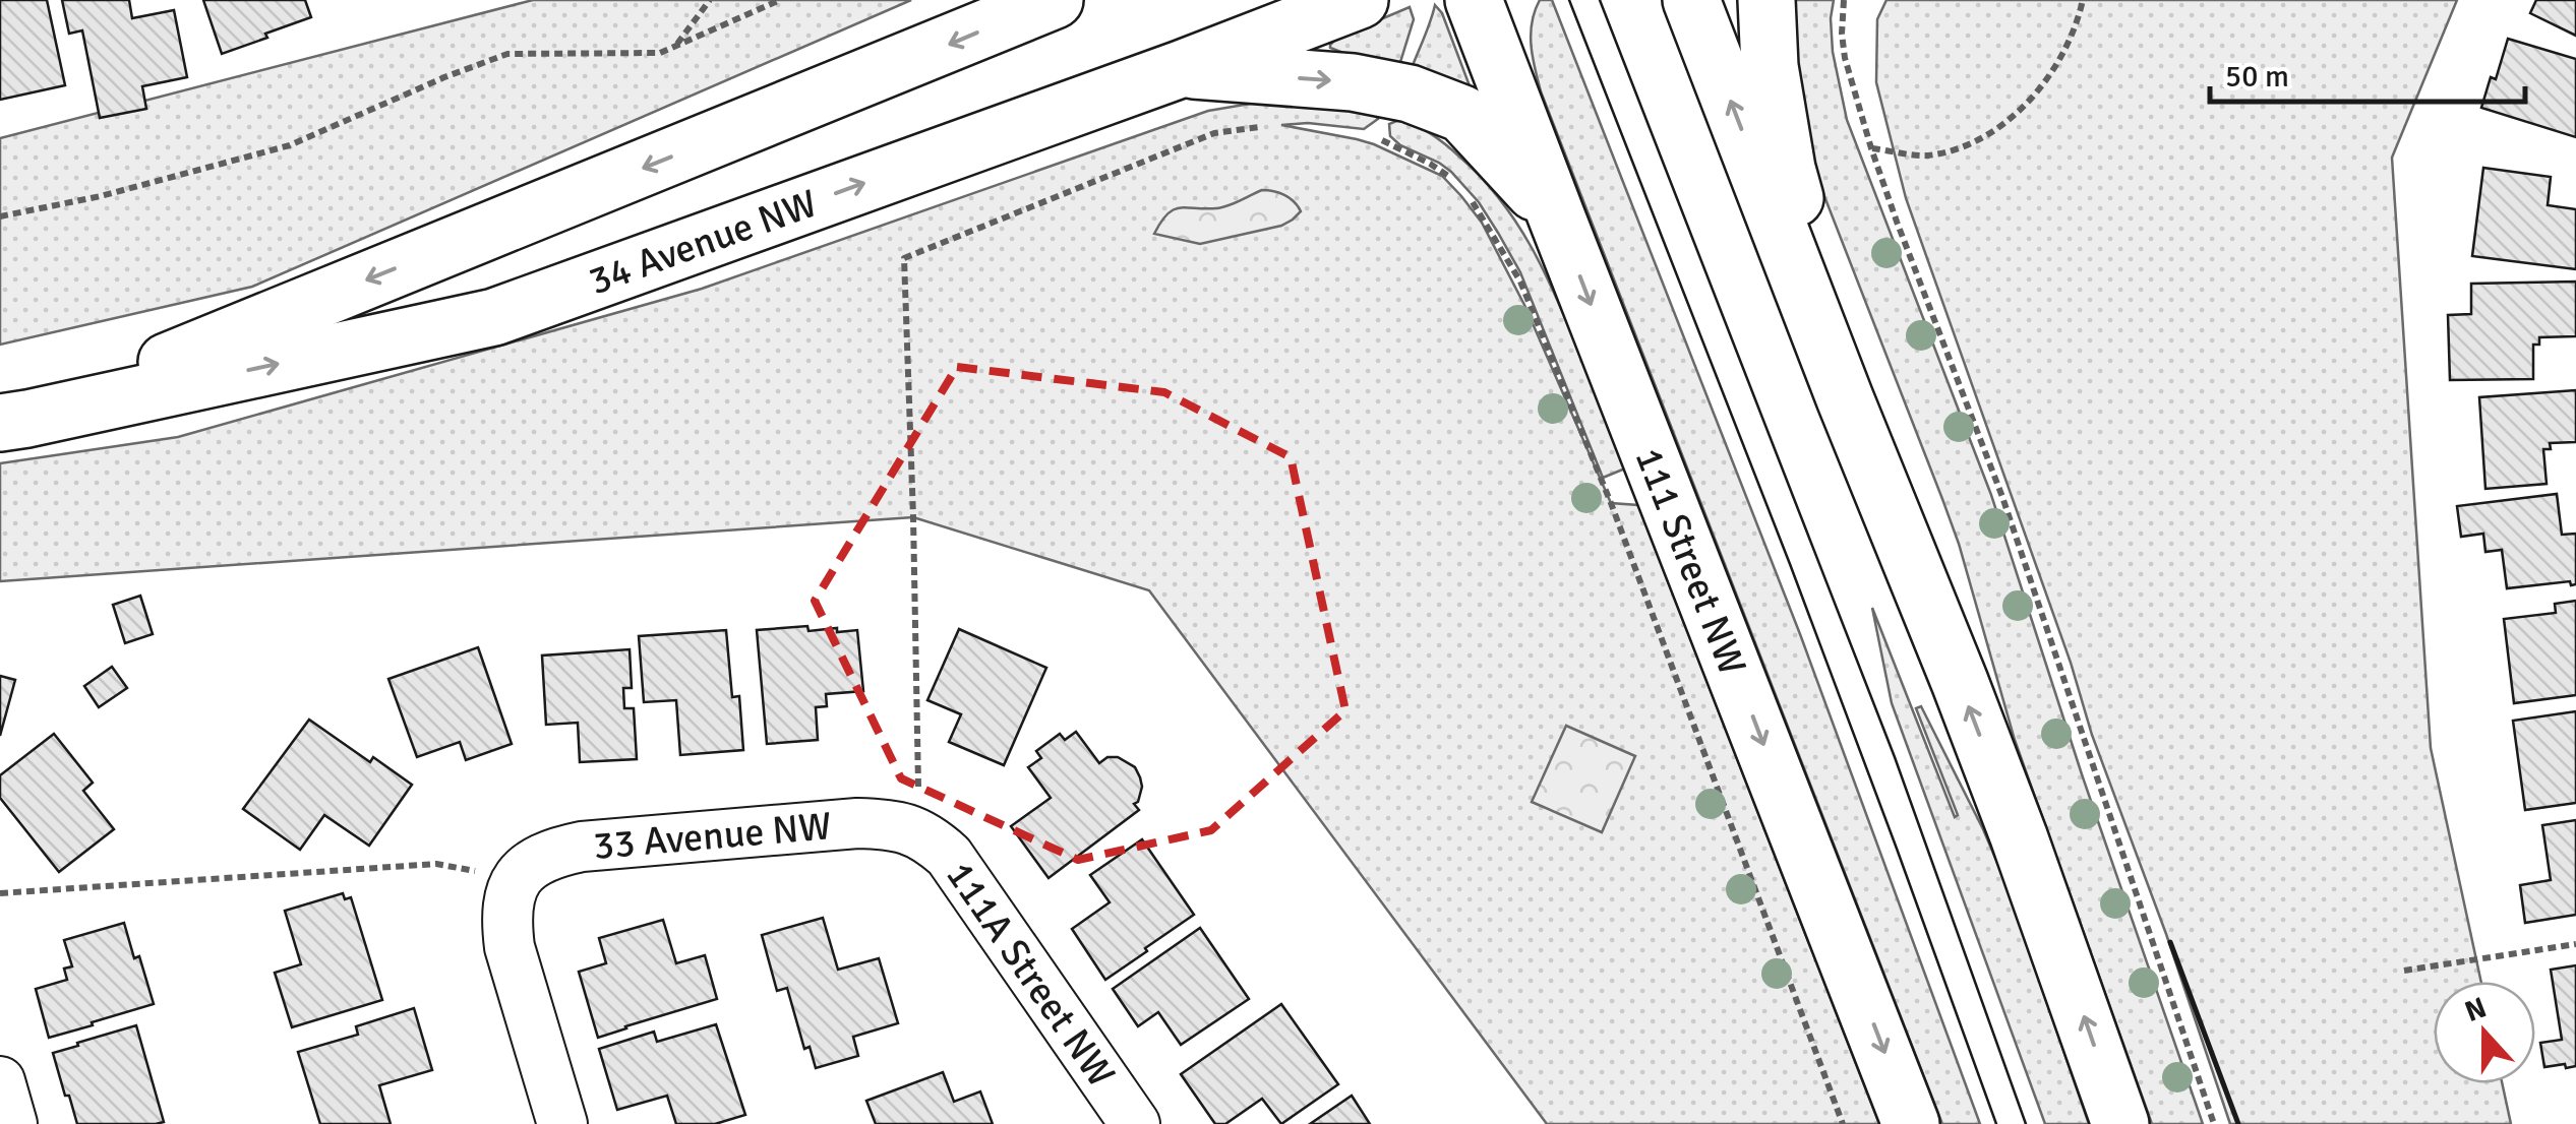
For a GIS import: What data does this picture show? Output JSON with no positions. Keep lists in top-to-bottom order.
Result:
{
  "streets": {
    "main road": ["34 Avenue NW", "111 Street NW"],
    "street": ["33 Avenue NW", "111A Street NW"]
  },
  "crossings": [
    ["33 Avenue NW", "111A Street NW"]
  ],
  "scale_bar": "50 m",
  "north": "top"
}
